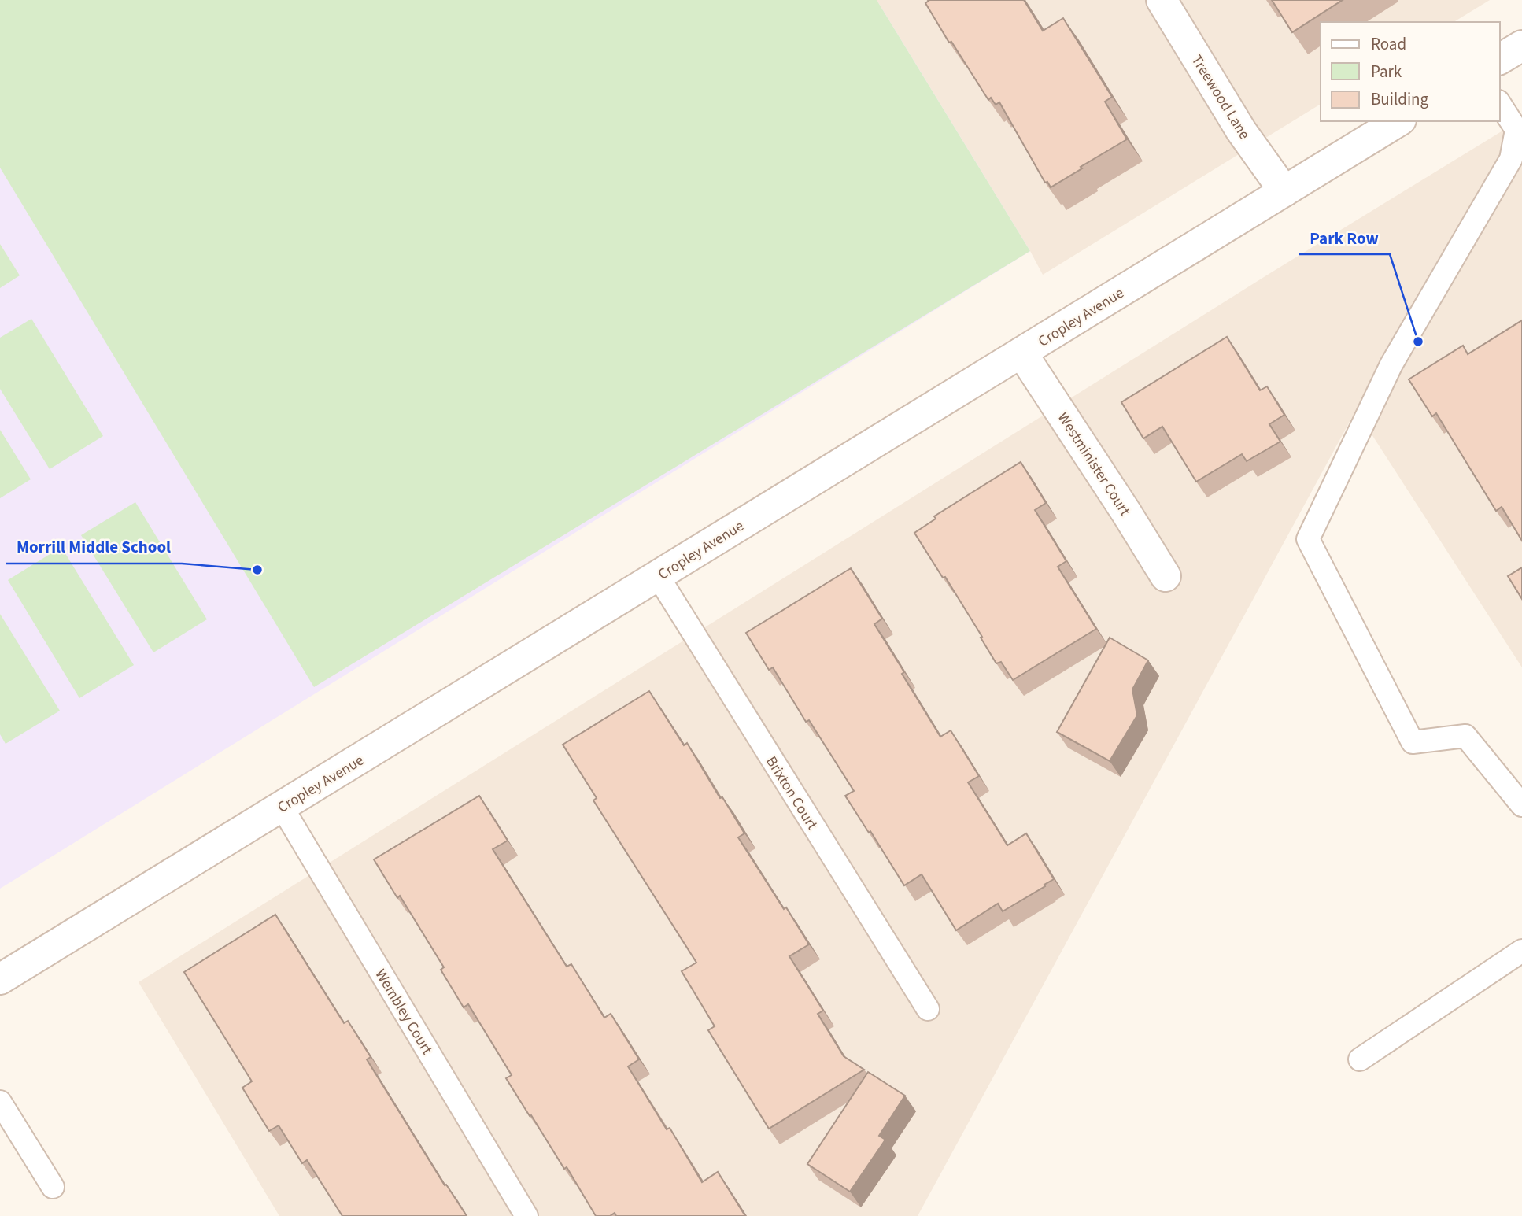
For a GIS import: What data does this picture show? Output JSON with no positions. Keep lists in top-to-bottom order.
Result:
{
  "streets": {
    "street": ["Treewood Lane", "Cropley Avenue", "Westminister Court"],
    "lane": ["Brixton Court", "Wembley Court"]
  },
  "crossings": [
    ["Treewood Lane", "Cropley Avenue"],
    ["Cropley Avenue", "Westminister Court"],
    ["Cropley Avenue", "Brixton Court"],
    ["Cropley Avenue", "Wembley Court"]
  ],
  "places": ["Park Row", "Morrill Middle School"],
  "legend": ["Road", "Park", "Building"]
}
